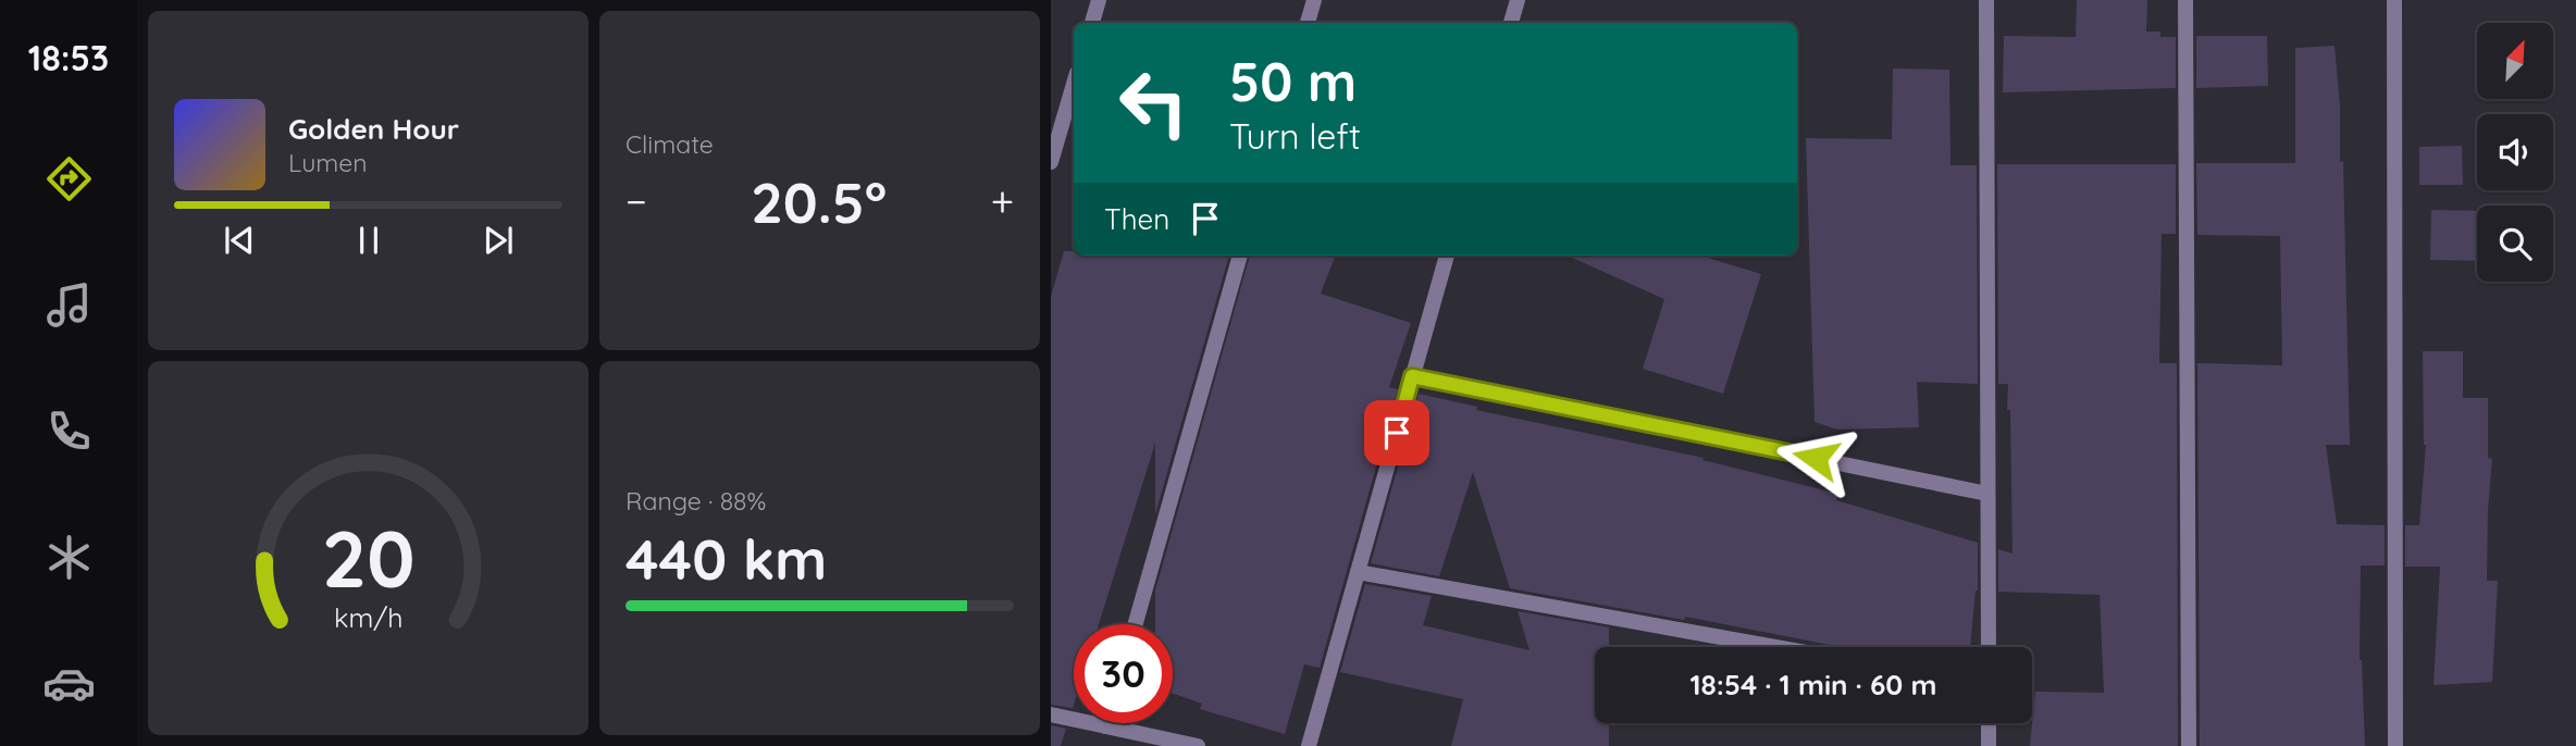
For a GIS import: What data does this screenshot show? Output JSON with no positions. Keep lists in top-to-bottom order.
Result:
{
  "north": "top right",
  "page": {
    "tabs": "18:53",
    "tile": [
      "Climate",
      ["Range · 88%", "440 km"]
    ],
    "turn": ["50 m", "Turn left"],
    "song": ["Golden Hour", "Lumen"],
    "heat": ["−", "20.5°", "+"],
    "then": "Then",
    "limit": "30",
    "trip": "18:54 · 1 min · 60 m",
    "gauge": ["20", "km/h"]
  }
}
